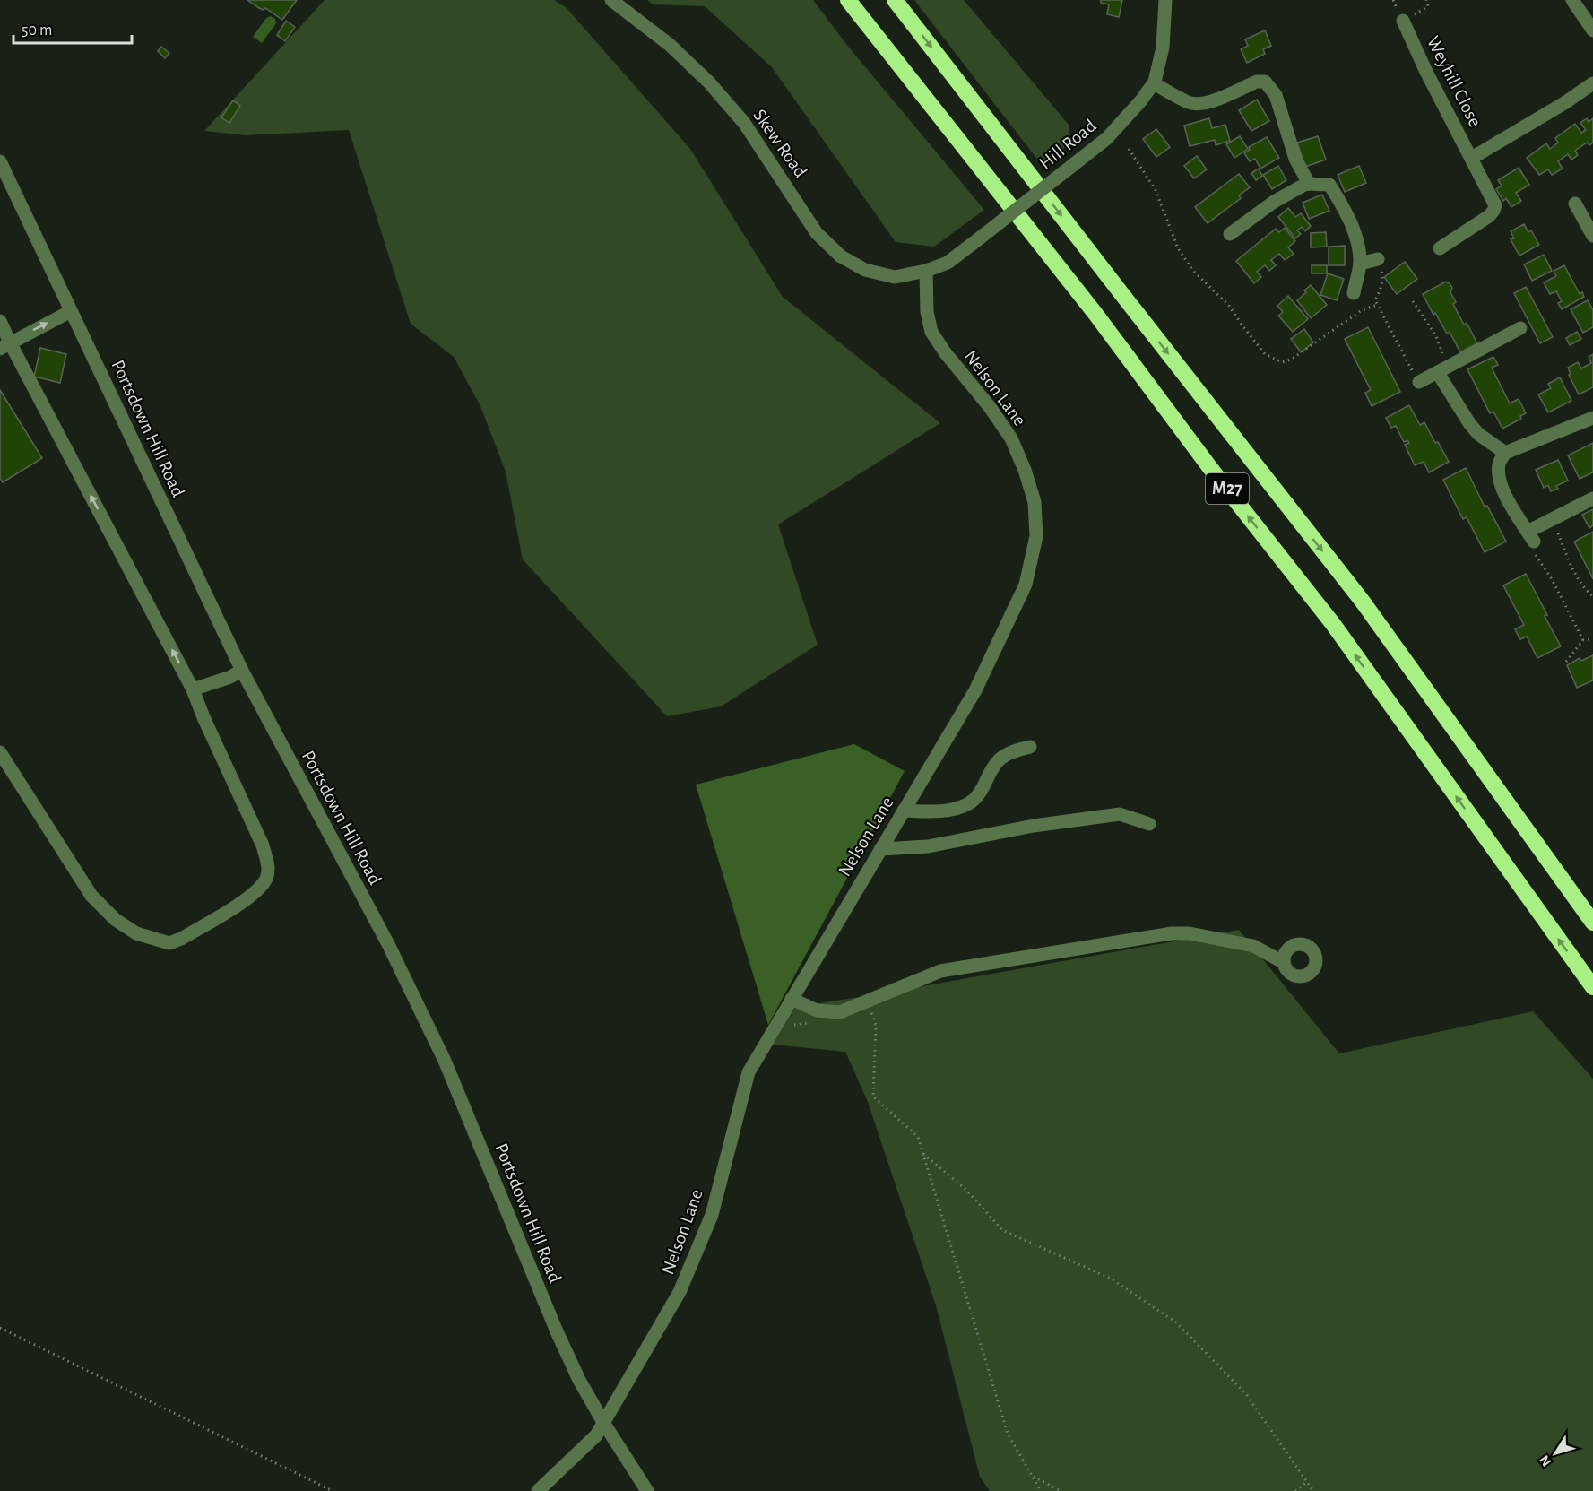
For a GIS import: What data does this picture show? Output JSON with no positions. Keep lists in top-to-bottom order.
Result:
{
  "streets": {
    "highway": ["M27"],
    "street": [
      "Weyhill Close",
      "Skew Road",
      "Hill Road",
      "Nelson Lane",
      "Portsdown Hill Road"
    ]
  },
  "crossings": [
    ["Skew Road", "Hill Road"],
    ["Skew Road", "Nelson Lane"],
    ["Hill Road", "Nelson Lane"],
    ["Nelson Lane", "Portsdown Hill Road"]
  ],
  "scale_bar": "50 m",
  "north": "bottom left"
}
